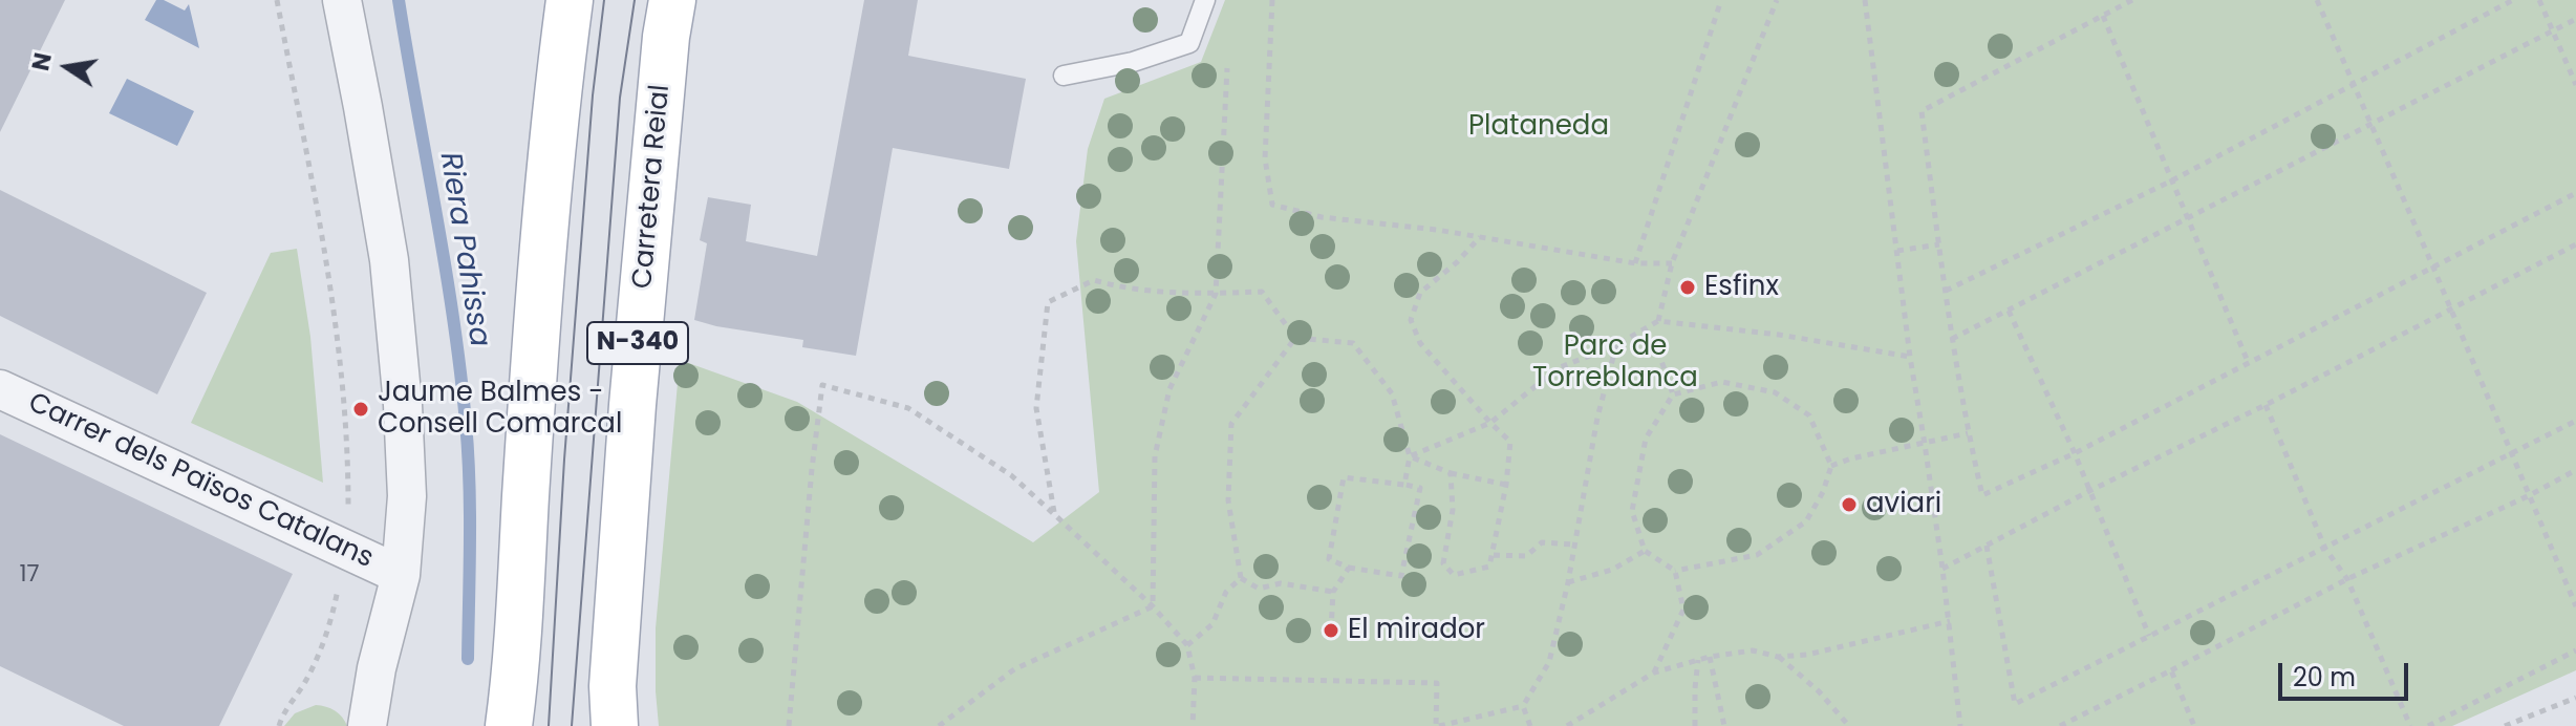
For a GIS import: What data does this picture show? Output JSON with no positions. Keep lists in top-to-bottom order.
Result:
{
  "streets": {
    "main road": ["Carretera Reial", "N-340"],
    "street": ["Carrer dels Països Catalans"]
  },
  "water": ["Riera Pahissa"],
  "parks": ["Plataneda", "Parc de Torreblanca"],
  "places": [
    "Esfinx",
    "Jaume Balmes - Consell Comarcal",
    "aviari",
    "El mirador"
  ],
  "house_numbers": ["17"],
  "scale_bar": "20 m",
  "north": "left"
}
